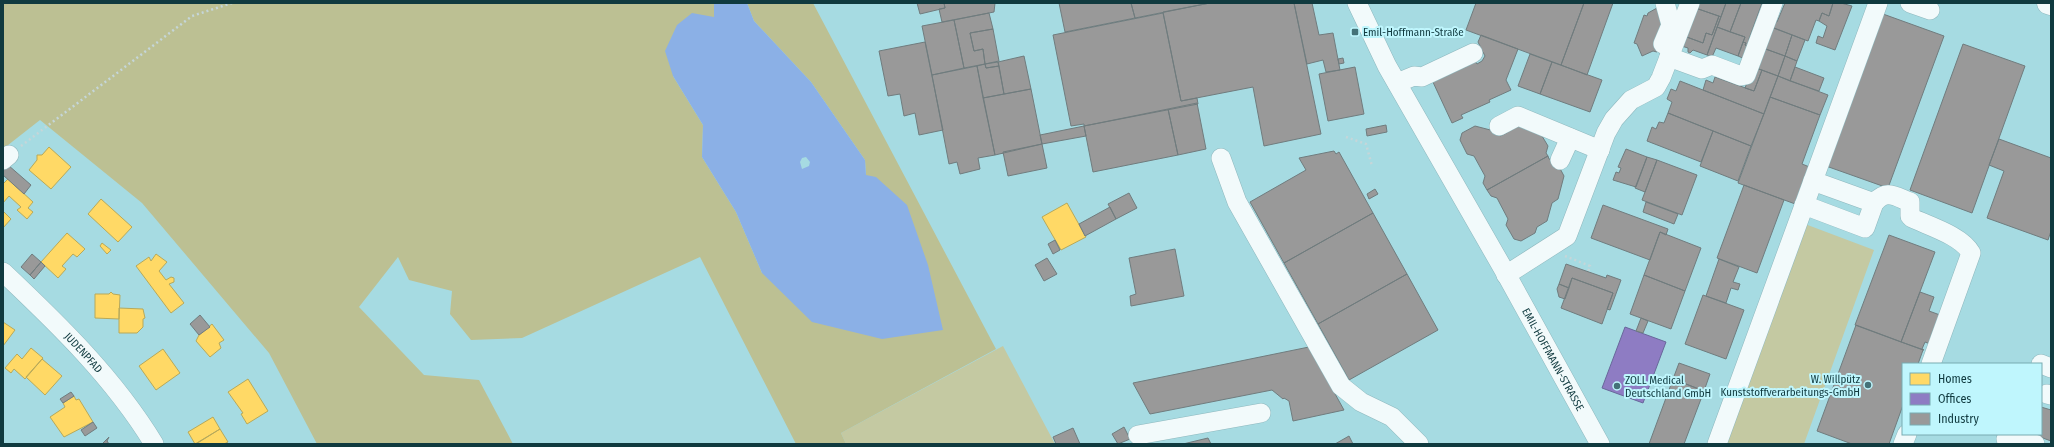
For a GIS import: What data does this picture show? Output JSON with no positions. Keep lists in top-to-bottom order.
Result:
{
  "streets": {
    "street": ["JUDENPFAD", "EMIL-HOFFMANN-STRASSE"]
  },
  "places": {
    "transit": ["Emil-Hoffmann-Straße"],
    "other": ["W. Willpütz Kunststoffverarbeitungs-GmbH", "ZOLL Medical Deutschland GmbH"]
  },
  "legend": ["Homes", "Offices", "Industry"]
}
